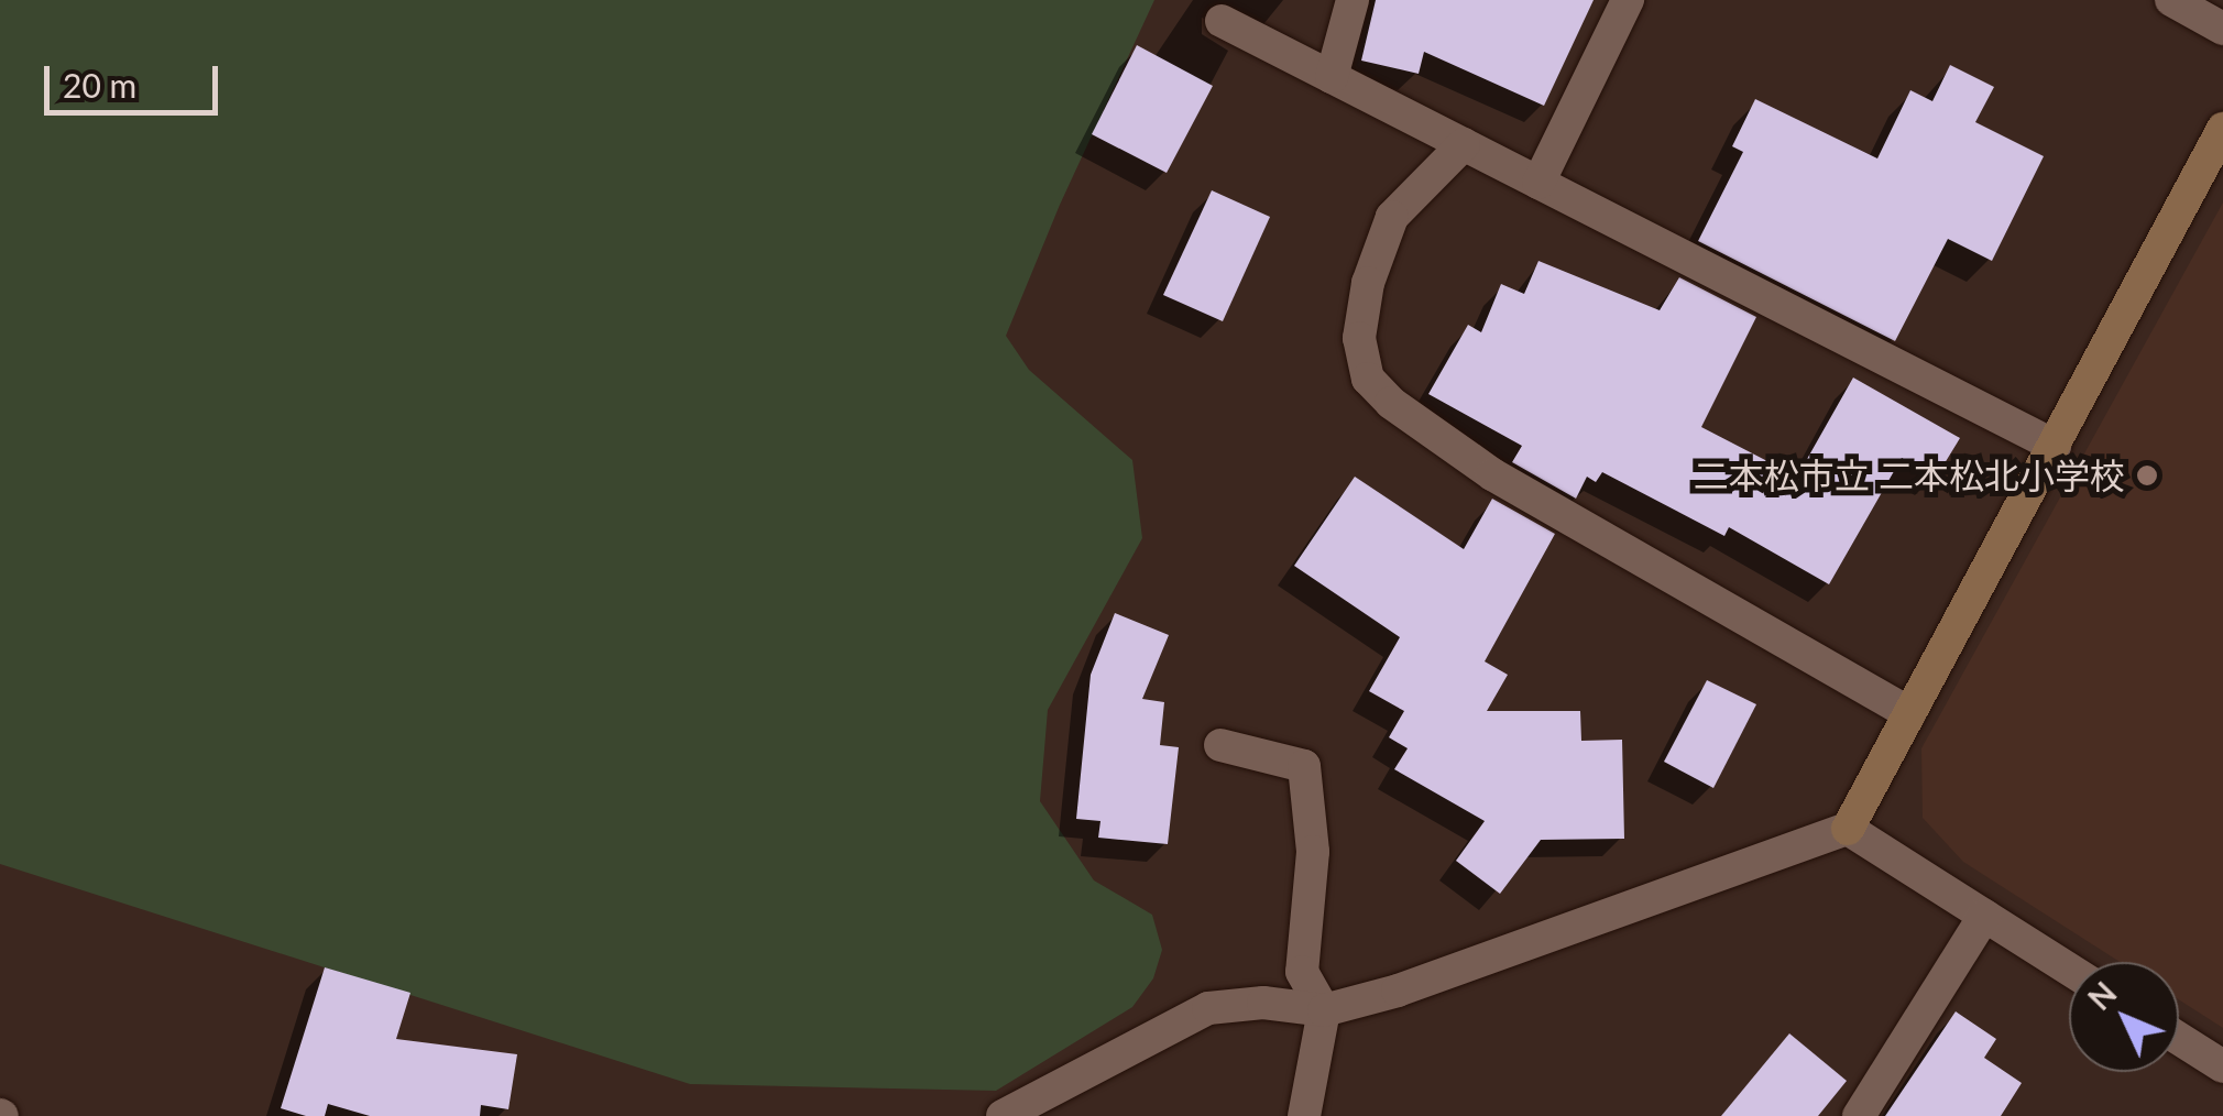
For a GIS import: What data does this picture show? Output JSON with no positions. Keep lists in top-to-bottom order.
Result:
{
  "places": ["二本松市立 二本松北小学校"],
  "scale_bar": "20 m",
  "north": "top left"
}
